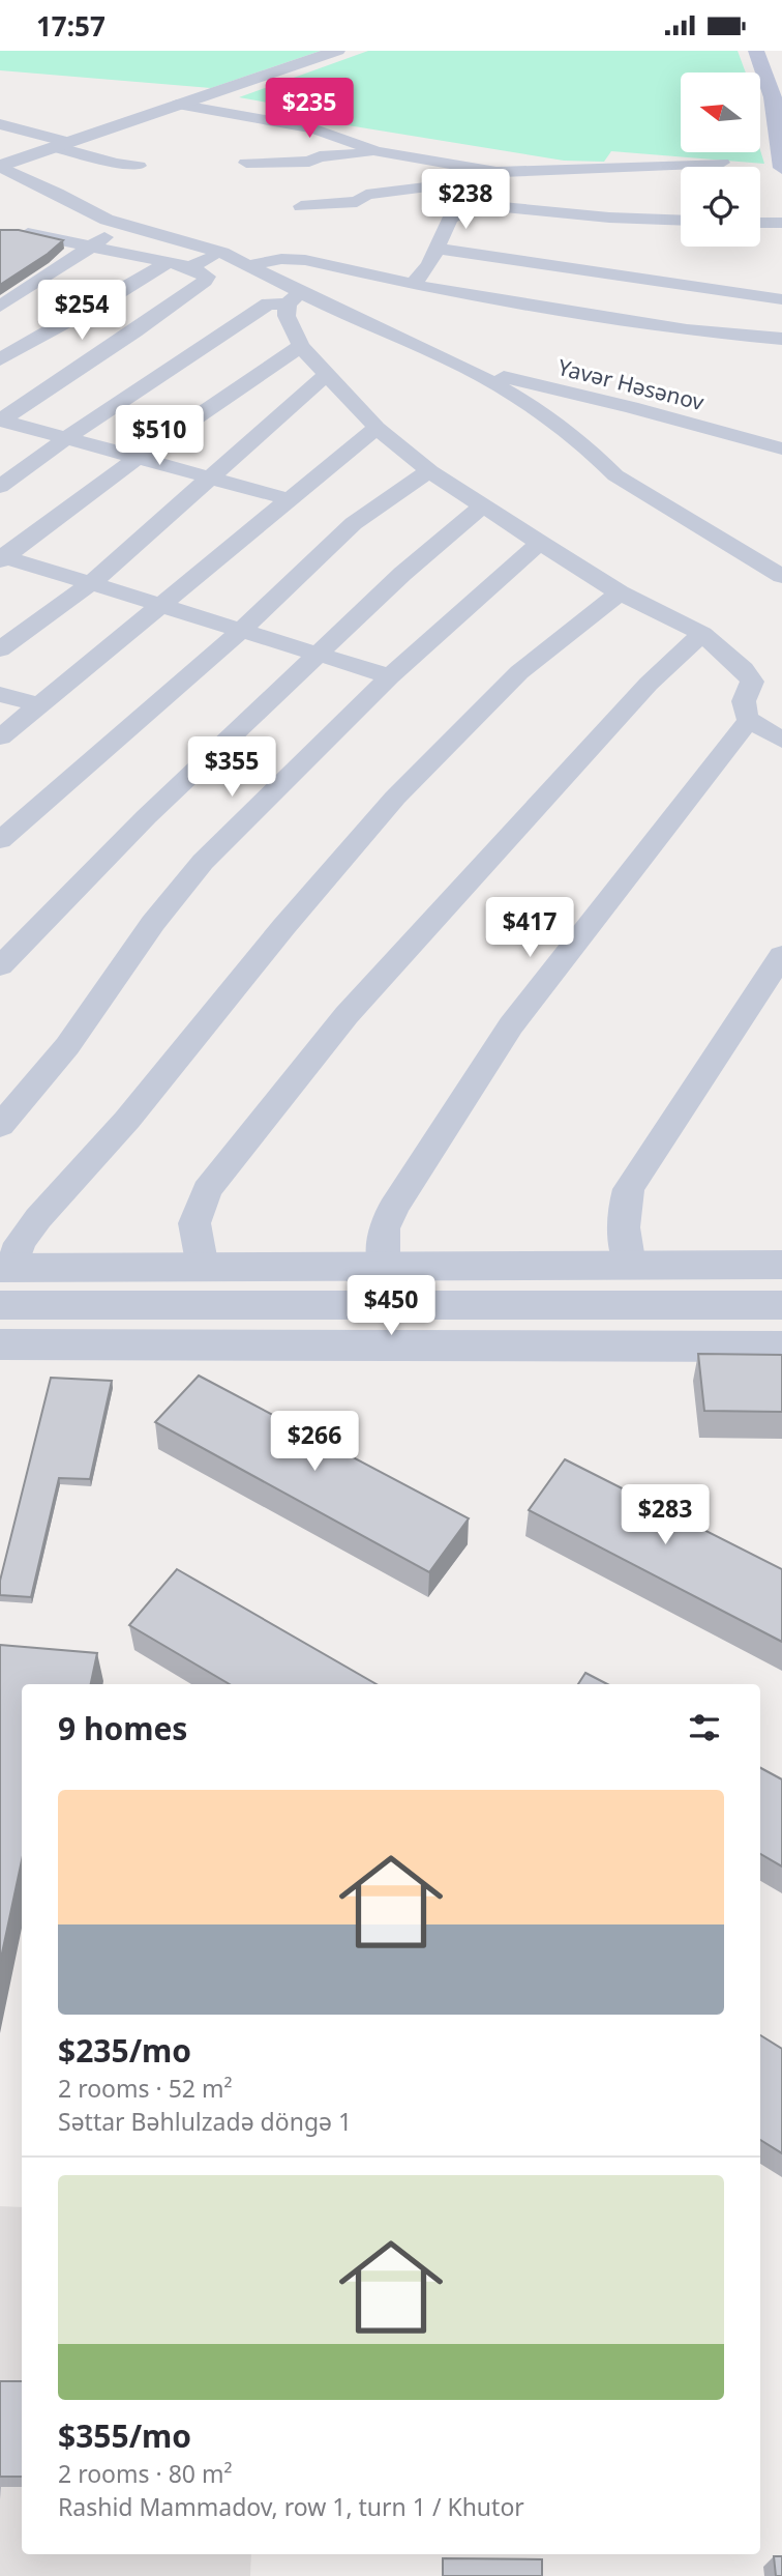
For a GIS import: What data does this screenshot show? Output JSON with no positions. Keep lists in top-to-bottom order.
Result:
{
  "streets": {
    "street": ["Yavər Həsənov"]
  },
  "north": "left",
  "page": {
    "status": "17:57",
    "price": [
      "$235",
      "$238",
      "$254",
      "$510",
      "$355",
      "$417",
      "$450",
      "$266",
      "$283"
    ],
    "heading": "9 homes",
    "list": [
      {
        "name": "$235/mo",
        "note": "2 rooms · 52 m² · Səttar Bəhlulzadə döngə 1"
      },
      {
        "name": "$355/mo",
        "note": "2 rooms · 80 m² · Rashid Mammadov, row 1, turn 1 / Khutor"
      }
    ]
  }
}
